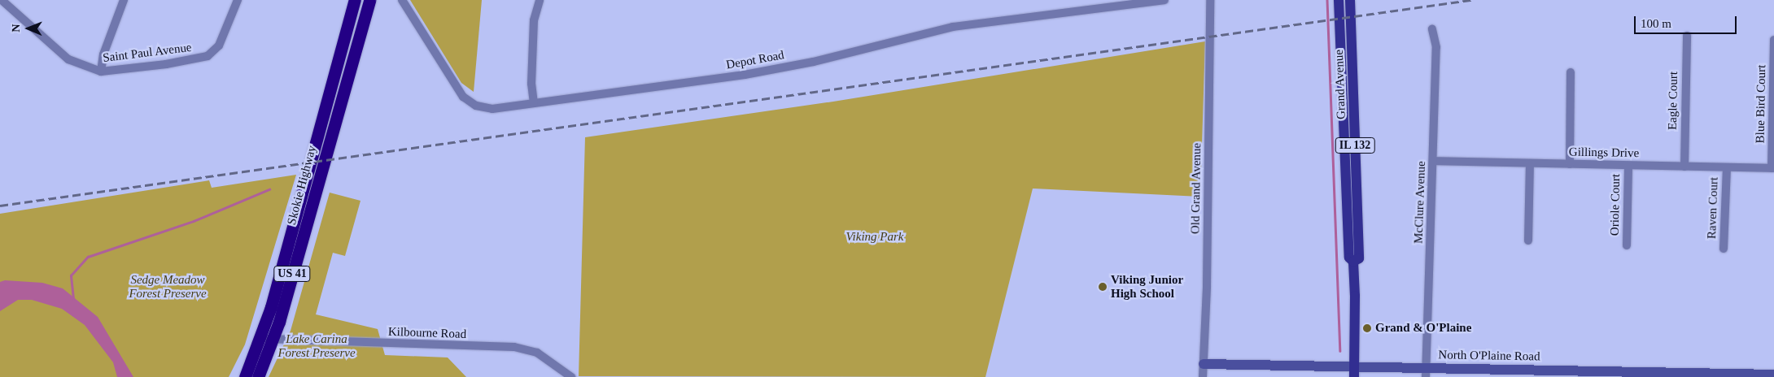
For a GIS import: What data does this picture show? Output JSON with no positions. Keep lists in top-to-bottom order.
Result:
{
  "streets": {
    "highway": ["Skokie Highway", "US 41"],
    "main road": ["Grand Avenue", "IL 132"],
    "street": [
      "Saint Paul Avenue",
      "Depot Road",
      "Eagle Court",
      "Blue Bird Court",
      "Gillings Drive",
      "Old Grand Avenue",
      "McClure Avenue",
      "Oriole Court",
      "Raven Court",
      "Kilbourne Road",
      "North O'Plaine Road"
    ]
  },
  "crossings": [
    ["Grand Avenue", "North O'Plaine Road"],
    ["Eagle Court", "Gillings Drive"],
    ["Blue Bird Court", "Gillings Drive"],
    ["Gillings Drive", "McClure Avenue"],
    ["Gillings Drive", "Oriole Court"],
    ["Gillings Drive", "Raven Court"],
    ["Skokie Highway", "Kilbourne Road"],
    ["Old Grand Avenue", "North O'Plaine Road"],
    ["McClure Avenue", "North O'Plaine Road"]
  ],
  "parks": ["Viking Park", "Sedge Meadow Forest Preserve", "Lake Carina Forest Preserve"],
  "places": ["Viking Junior High School", "Grand & O'Plaine"],
  "scale_bar": "100 m",
  "north": "left"
}
